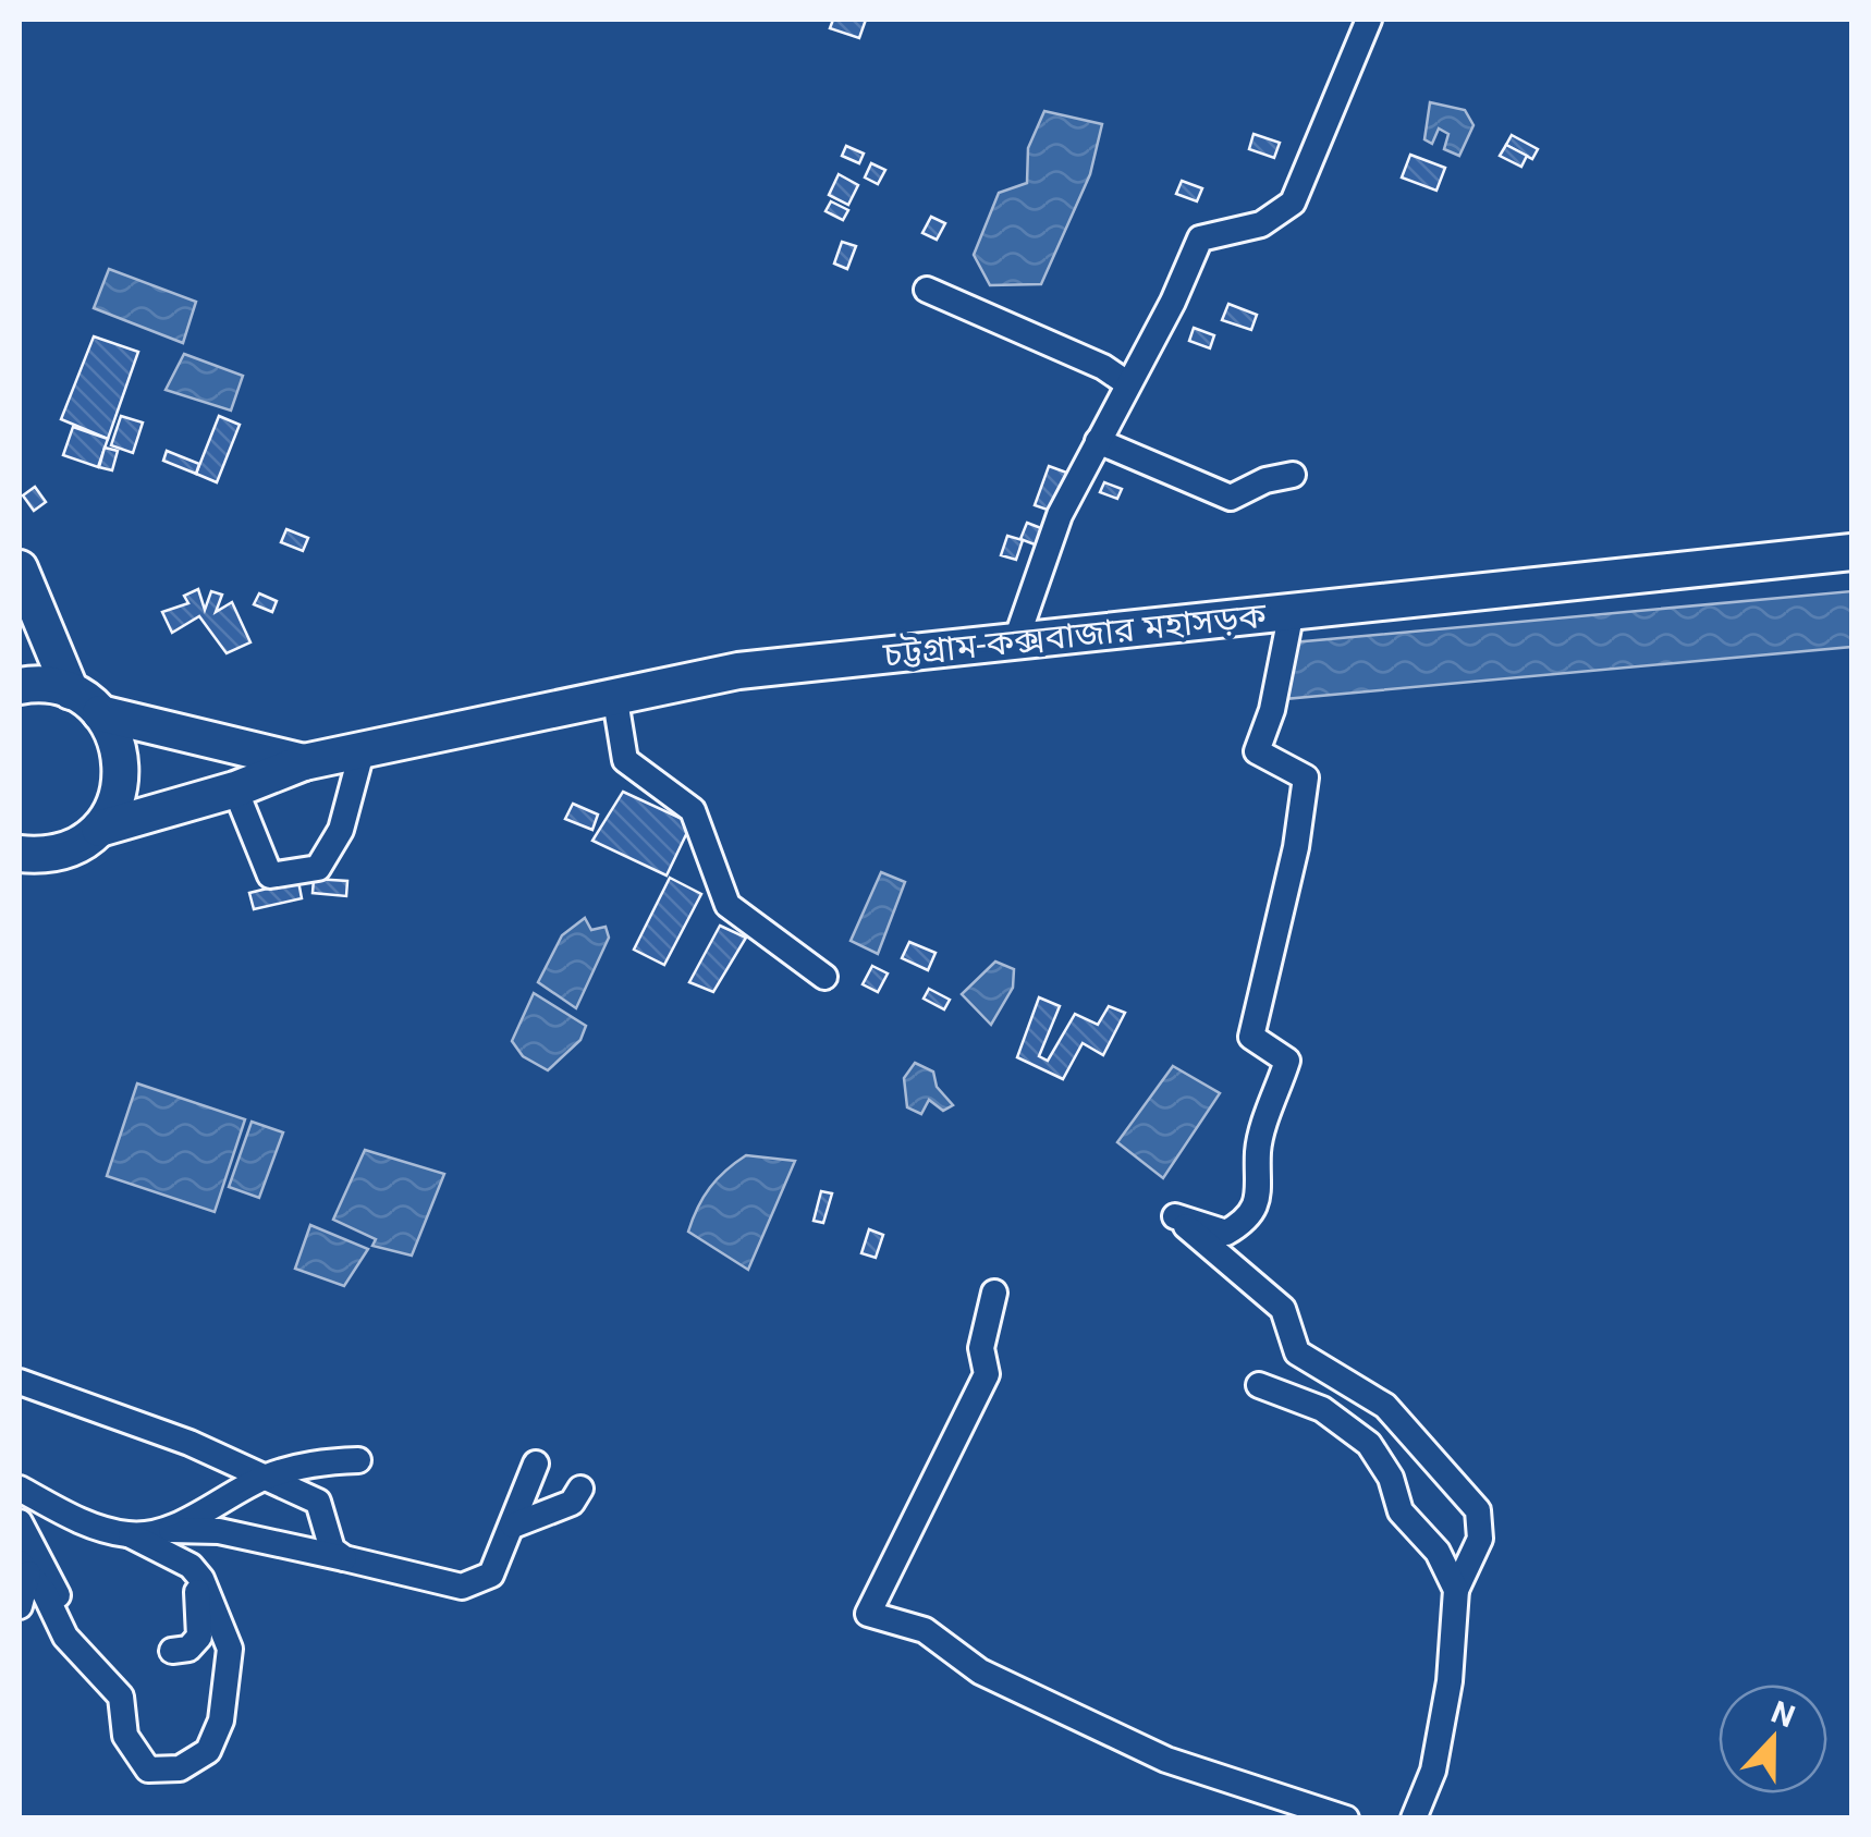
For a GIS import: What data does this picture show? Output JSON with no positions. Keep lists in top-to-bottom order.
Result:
{
  "streets": {
    "highway": ["চট্টগ্রাম-কক্সবাজার মহাসড়ক"]
  },
  "north": "top"
}
